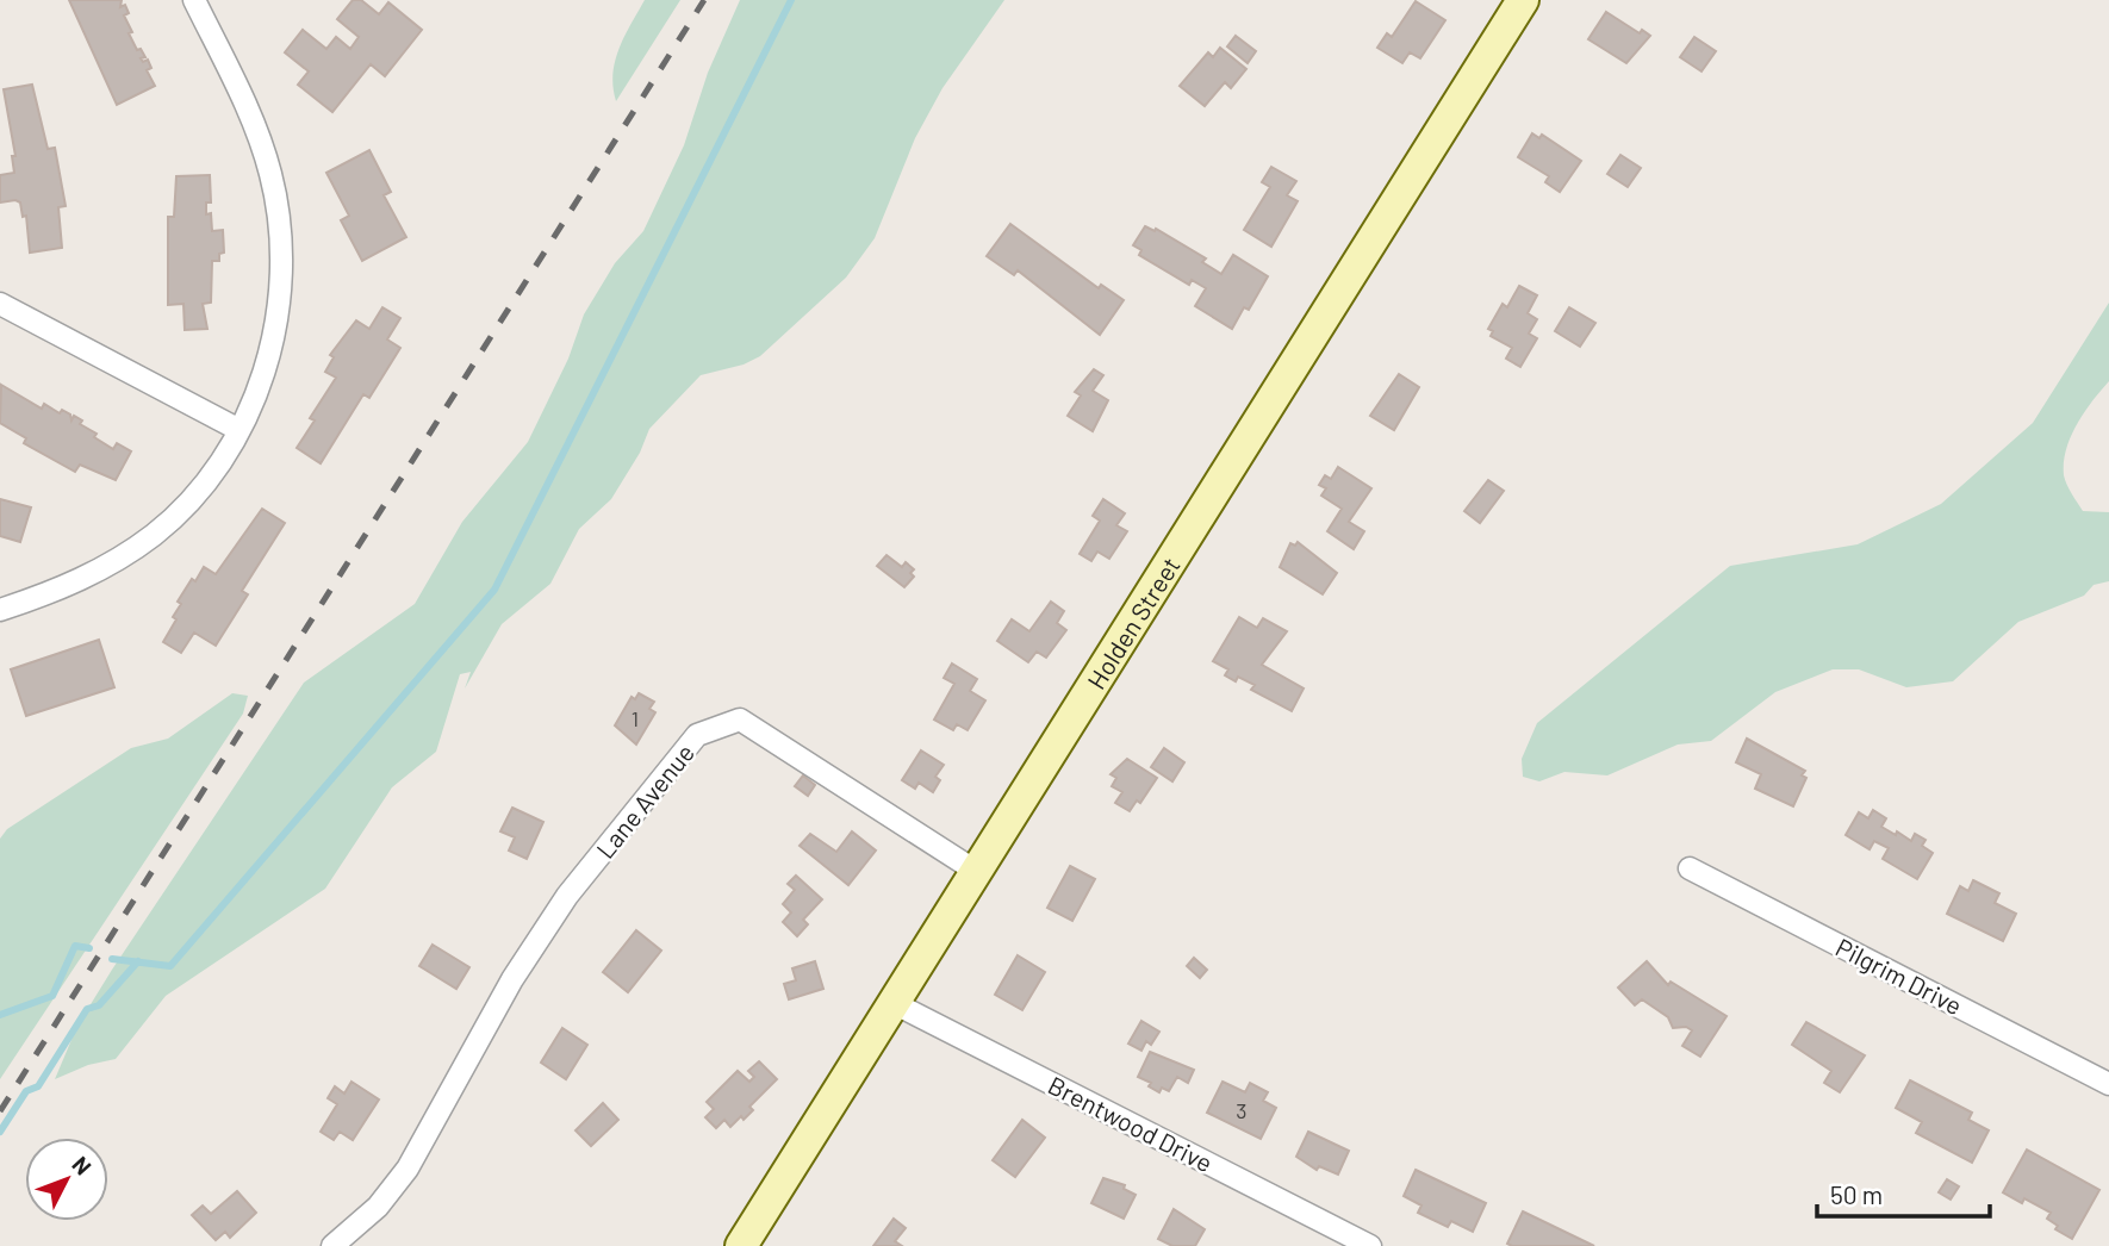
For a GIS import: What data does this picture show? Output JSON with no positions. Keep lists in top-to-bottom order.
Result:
{
  "streets": {
    "main road": ["Holden Street"],
    "street": ["Lane Avenue", "Pilgrim Drive", "Brentwood Drive"]
  },
  "crossings": [
    ["Holden Street", "Lane Avenue"],
    ["Holden Street", "Brentwood Drive"]
  ],
  "house_numbers": ["1", "3"],
  "scale_bar": "50 m",
  "north": "top right"
}
